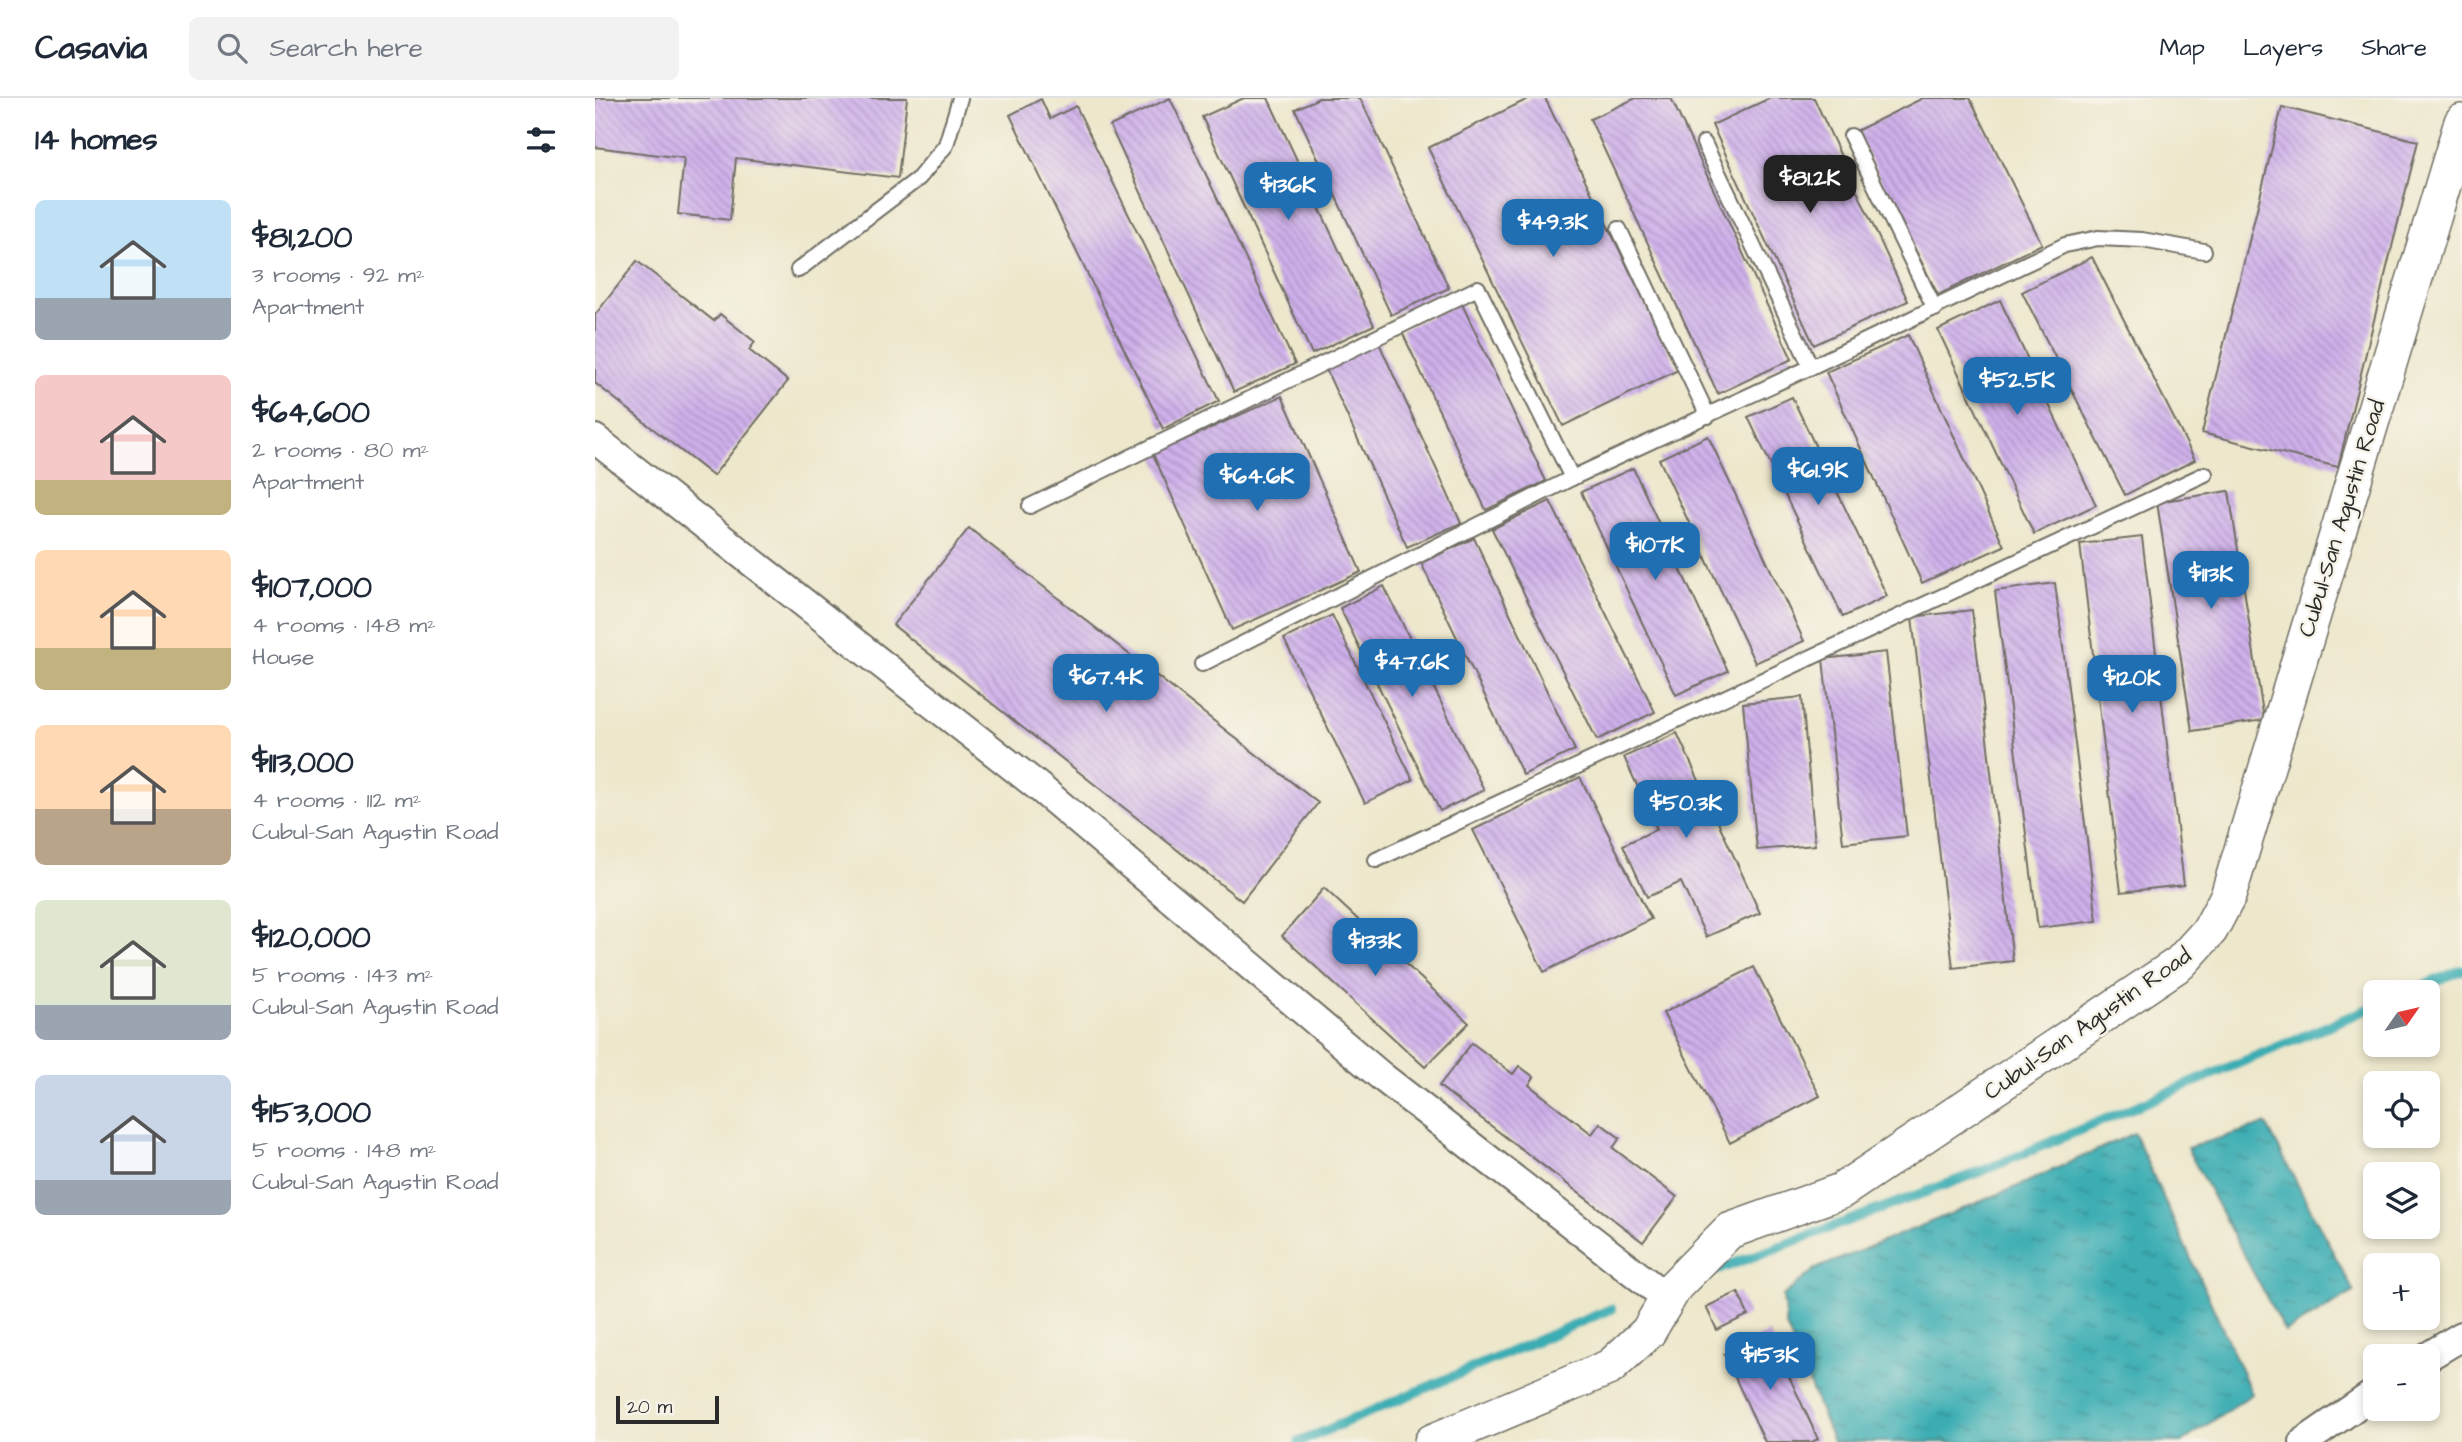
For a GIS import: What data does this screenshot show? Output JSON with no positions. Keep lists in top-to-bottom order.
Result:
{
  "streets": {
    "street": ["Cubul-San Agustin Road"]
  },
  "scale_bar": "20 m",
  "north": "top right",
  "page": {
    "header": "Casavia",
    "search": "Search here",
    "nav": ["Map", "Layers", "Share"],
    "heading": "14 homes",
    "price": [
      "$81.2K",
      "$136K",
      "$49.3K",
      "$52.5K",
      "$61.9K",
      "$64.6K",
      "$107K",
      "$113K",
      "$47.6K",
      "$67.4K",
      "$120K",
      "$50.3K",
      "$133K",
      "$153K"
    ],
    "list": [
      {
        "name": "$81,200",
        "note": "3 rooms · 92 m² · Apartment"
      },
      {
        "name": "$64,600",
        "note": "2 rooms · 80 m² · Apartment"
      },
      {
        "name": "$107,000",
        "note": "4 rooms · 148 m² · House"
      },
      {
        "name": "$113,000",
        "note": "4 rooms · 112 m² · Cubul-San Agustin Road"
      },
      {
        "name": "$120,000",
        "note": "5 rooms · 143 m² · Cubul-San Agustin Road"
      },
      {
        "name": "$153,000",
        "note": "5 rooms · 148 m² · Cubul-San Agustin Road"
      }
    ],
    "map_buttons": ["+", "−"],
    "scale": "20 m"
  }
}
